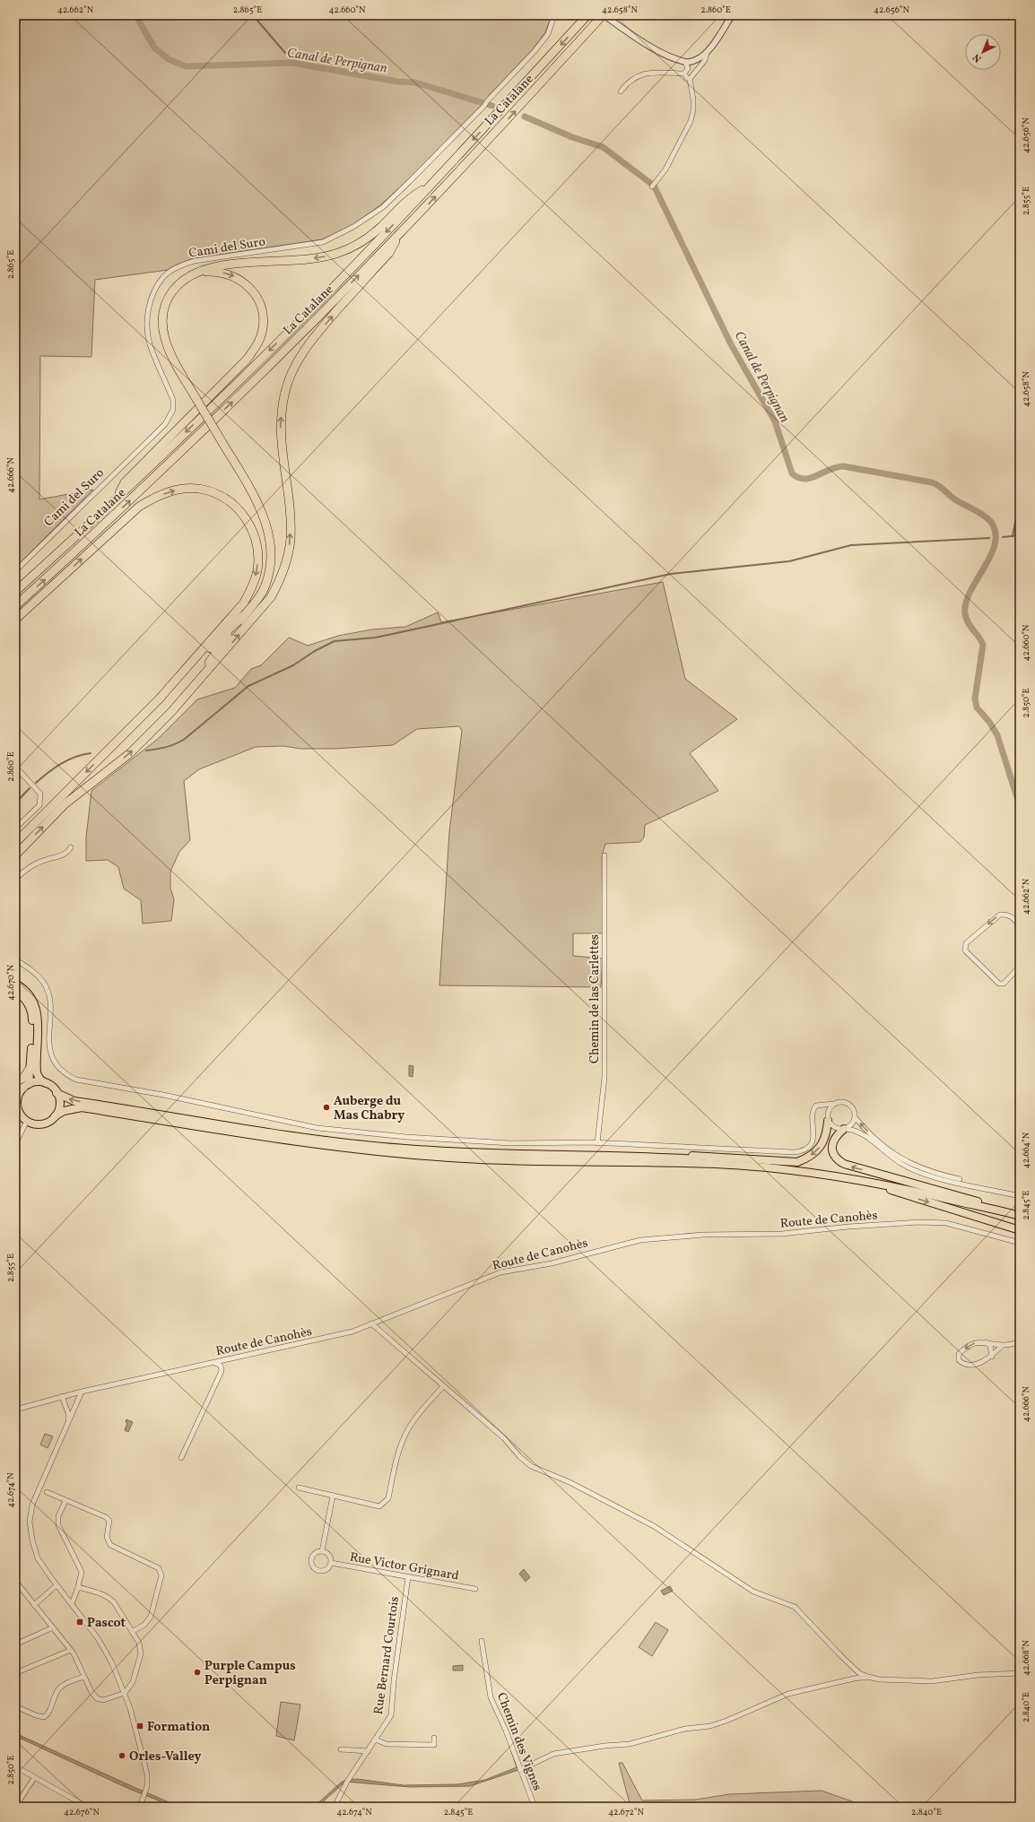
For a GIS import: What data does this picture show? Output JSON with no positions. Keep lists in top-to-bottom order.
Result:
{
  "streets": {
    "highway": ["La Catalane"],
    "street": [
      "Cami del Suro",
      "Chemin de las Carlettes",
      "Route de Canohès",
      "Rue Victor Grignard",
      "Rue Bernard Courtois",
      "Chemin des Vignes"
    ]
  },
  "crossings": [
    ["Rue Victor Grignard", "Rue Bernard Courtois"]
  ],
  "water": ["Canal de Perpignan"],
  "places": {
    "other": ["Auberge du Mas Chabry", "Purple Campus Perpignan", "Orles-Valley"],
    "transit": ["Pascot", "Formation"]
  },
  "north": "bottom left",
  "coordinates": [
    "42.662°N",
    "2.865°E",
    "42.660°N",
    "42.658°N",
    "2.860°E",
    "42.656°N",
    "2.855°E",
    "42.666°N",
    "2.850°E",
    "42.670°N",
    "42.664°N",
    "2.845°E",
    "42.674°N",
    "42.668°N",
    "2.840°E",
    "42.676°N",
    "42.672°N"
  ]
}
